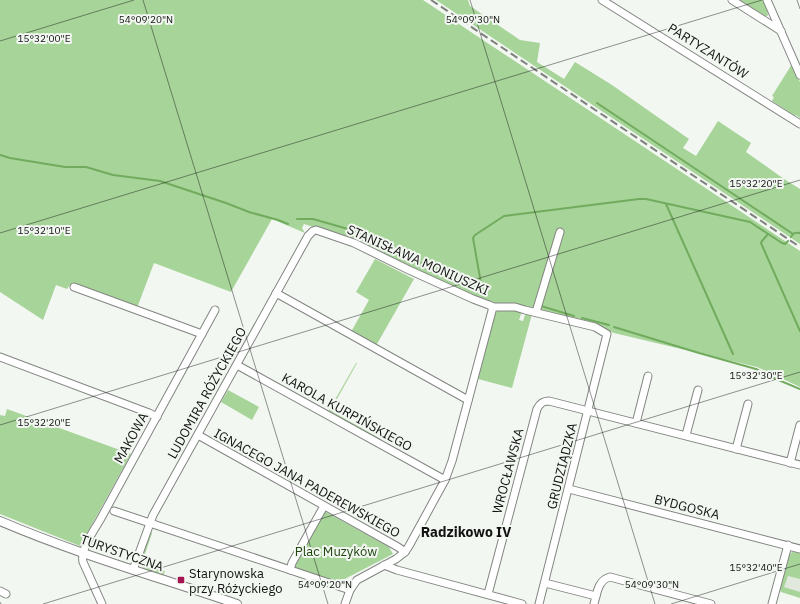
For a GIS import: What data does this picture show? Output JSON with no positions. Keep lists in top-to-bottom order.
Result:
{
  "streets": {
    "street": [
      "PARTYZANTÓW",
      "STANISŁAWA MONIUSZKI",
      "LUDOMIRA RÓŻYCKIEGO",
      "KAROLA KURPIŃSKIEGO",
      "MAKOWA",
      "GRUDZIĄDZKA",
      "WROCŁAWSKA",
      "IGNACEGO JANA PADEREWSKIEGO",
      "BYDGOSKA",
      "TURYSTYCZNA"
    ]
  },
  "crossings": [
    ["STANISŁAWA MONIUSZKI", "LUDOMIRA RÓŻYCKIEGO"],
    ["STANISŁAWA MONIUSZKI", "GRUDZIĄDZKA"],
    ["LUDOMIRA RÓŻYCKIEGO", "KAROLA KURPIŃSKIEGO"],
    ["LUDOMIRA RÓŻYCKIEGO", "IGNACEGO JANA PADEREWSKIEGO"],
    ["LUDOMIRA RÓŻYCKIEGO", "TURYSTYCZNA"],
    ["MAKOWA", "TURYSTYCZNA"],
    ["GRUDZIĄDZKA", "WROCŁAWSKA"],
    ["GRUDZIĄDZKA", "BYDGOSKA"]
  ],
  "districts": ["Radzikowo IV"],
  "parks": ["Plac Muzyków"],
  "places": {
    "transit": ["Starynowska przy Różyckiego"]
  },
  "coordinates": [
    "54°09'20\"N",
    "54°09'30\"N",
    "15°32'00\"E",
    "15°32'20\"E",
    "15°32'10\"E",
    "15°32'30\"E",
    "15°32'40\"E"
  ]
}
